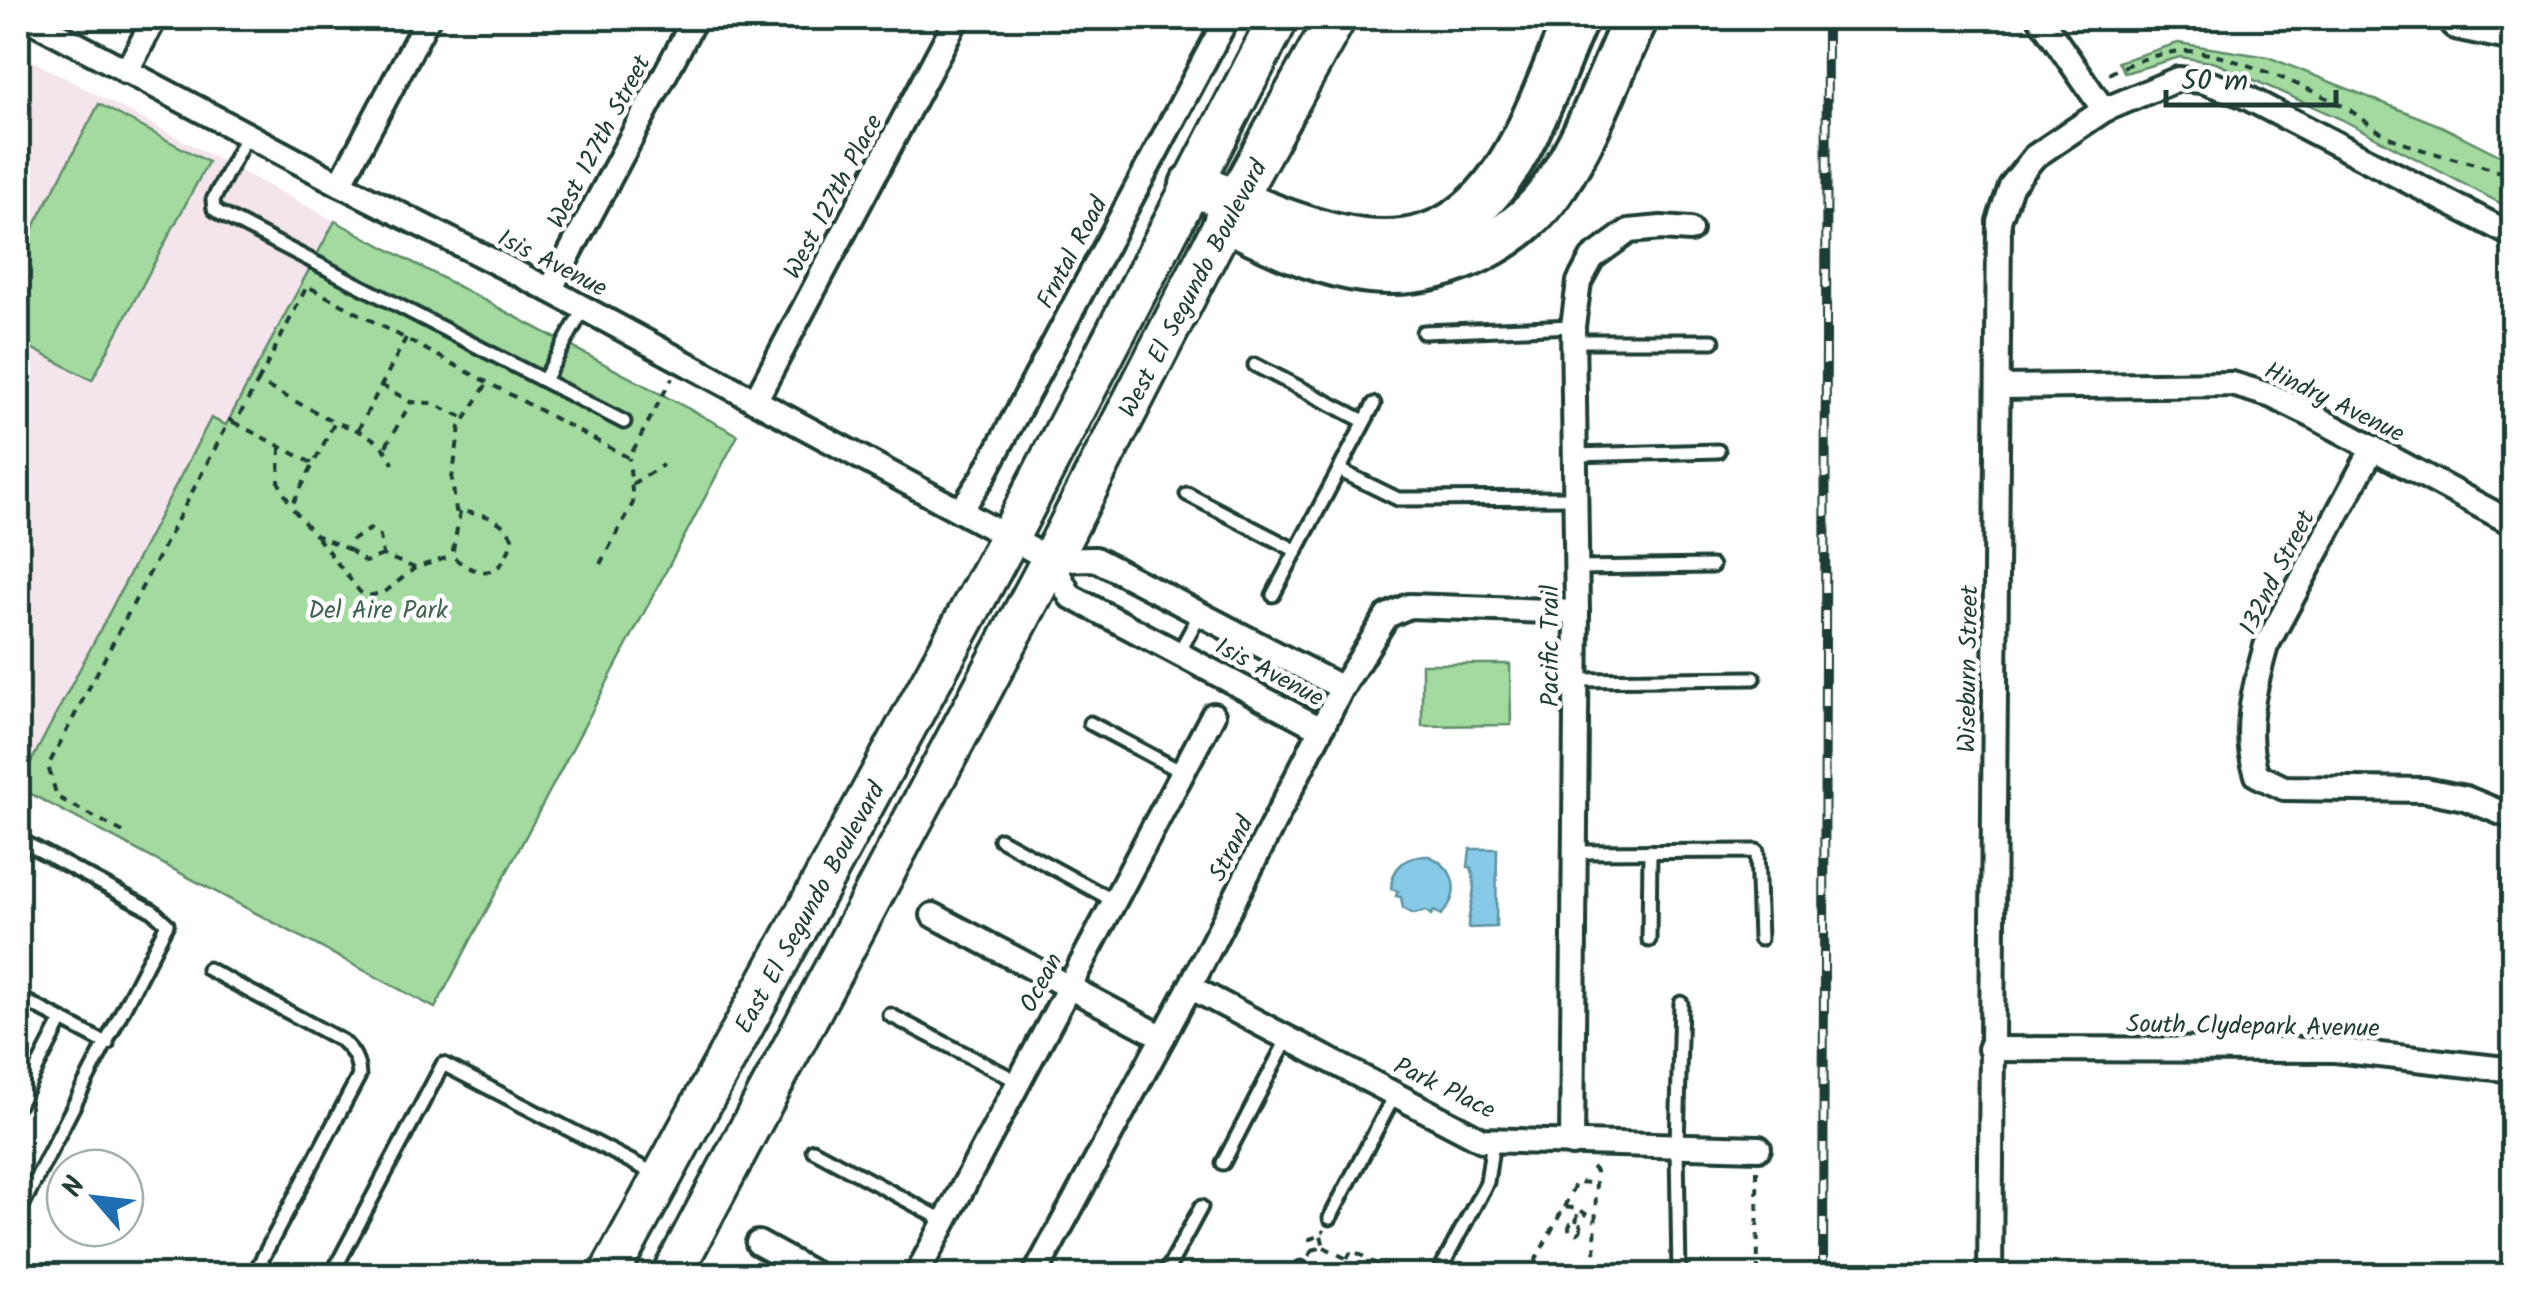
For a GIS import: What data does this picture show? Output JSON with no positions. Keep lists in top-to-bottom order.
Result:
{
  "streets": {
    "main road": ["West El Segundo Boulevard", "East El Segundo Boulevard"],
    "street": [
      "West 127th Street",
      "West 127th Place",
      "Frntal Road",
      "Isis Avenue",
      "Hindry Avenue",
      "132nd Street",
      "Pacific Trail",
      "Wiseburn Street",
      "Strand",
      "Ocean",
      "South Clydepark Avenue",
      "Park Place"
    ]
  },
  "crossings": [
    ["West 127th Street", "Isis Avenue"],
    ["West 127th Place", "Isis Avenue"],
    ["Frntal Road", "Isis Avenue"],
    ["Isis Avenue", "West El Segundo Boulevard"],
    ["Isis Avenue", "Strand"],
    ["Isis Avenue", "East El Segundo Boulevard"],
    ["West El Segundo Boulevard", "East El Segundo Boulevard"],
    ["Hindry Avenue", "132nd Street"],
    ["Hindry Avenue", "Wiseburn Street"],
    ["Pacific Trail", "Strand"],
    ["Pacific Trail", "Park Place"],
    ["Wiseburn Street", "South Clydepark Avenue"],
    ["Strand", "Park Place"]
  ],
  "parks": ["Del Aire Park"],
  "scale_bar": "50 m",
  "north": "top left"
}
